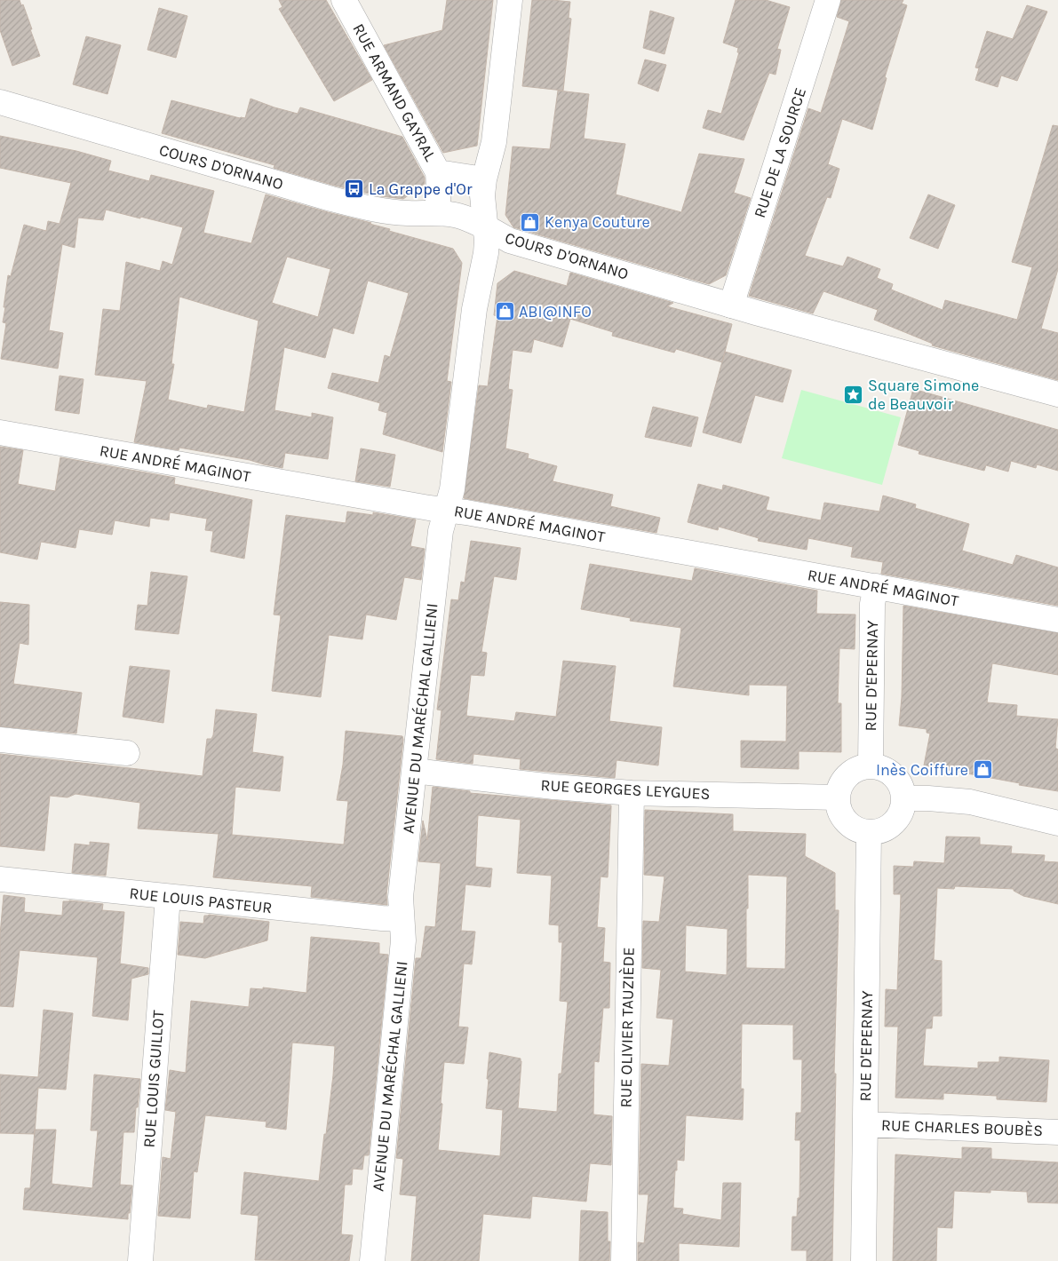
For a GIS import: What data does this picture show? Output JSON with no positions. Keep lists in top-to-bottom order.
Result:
{
  "streets": {
    "street": [
      "RUE ARMAND GAYRAL",
      "RUE DE LA SOURCE",
      "COURS D'ORNANO",
      "RUE ANDRÉ MAGINOT",
      "RUE D'EPERNAY",
      "AVENUE DU MARÉCHAL GALLIENI",
      "RUE GEORGES LEYGUES",
      "RUE LOUIS PASTEUR",
      "RUE OLIVIER TAUZIÈDE",
      "RUE LOUIS GUILLOT",
      "RUE CHARLES BOUBÈS"
    ]
  },
  "crossings": [
    ["RUE ARMAND GAYRAL", "COURS D'ORNANO"],
    ["RUE DE LA SOURCE", "COURS D'ORNANO"],
    ["COURS D'ORNANO", "AVENUE DU MARÉCHAL GALLIENI"],
    ["RUE ANDRÉ MAGINOT", "RUE D'EPERNAY"],
    ["RUE ANDRÉ MAGINOT", "AVENUE DU MARÉCHAL GALLIENI"],
    ["RUE D'EPERNAY", "RUE GEORGES LEYGUES"],
    ["RUE D'EPERNAY", "RUE CHARLES BOUBÈS"],
    ["AVENUE DU MARÉCHAL GALLIENI", "RUE GEORGES LEYGUES"],
    ["AVENUE DU MARÉCHAL GALLIENI", "RUE LOUIS PASTEUR"],
    ["RUE GEORGES LEYGUES", "RUE OLIVIER TAUZIÈDE"],
    ["RUE LOUIS PASTEUR", "RUE LOUIS GUILLOT"]
  ],
  "places": {
    "bus stop": ["La Grappe d'Or"],
    "shop": ["Kenya Couture", "ABI@INFO", "Inès Coiffure"],
    "place": ["Square Simone de Beauvoir"]
  }
}
